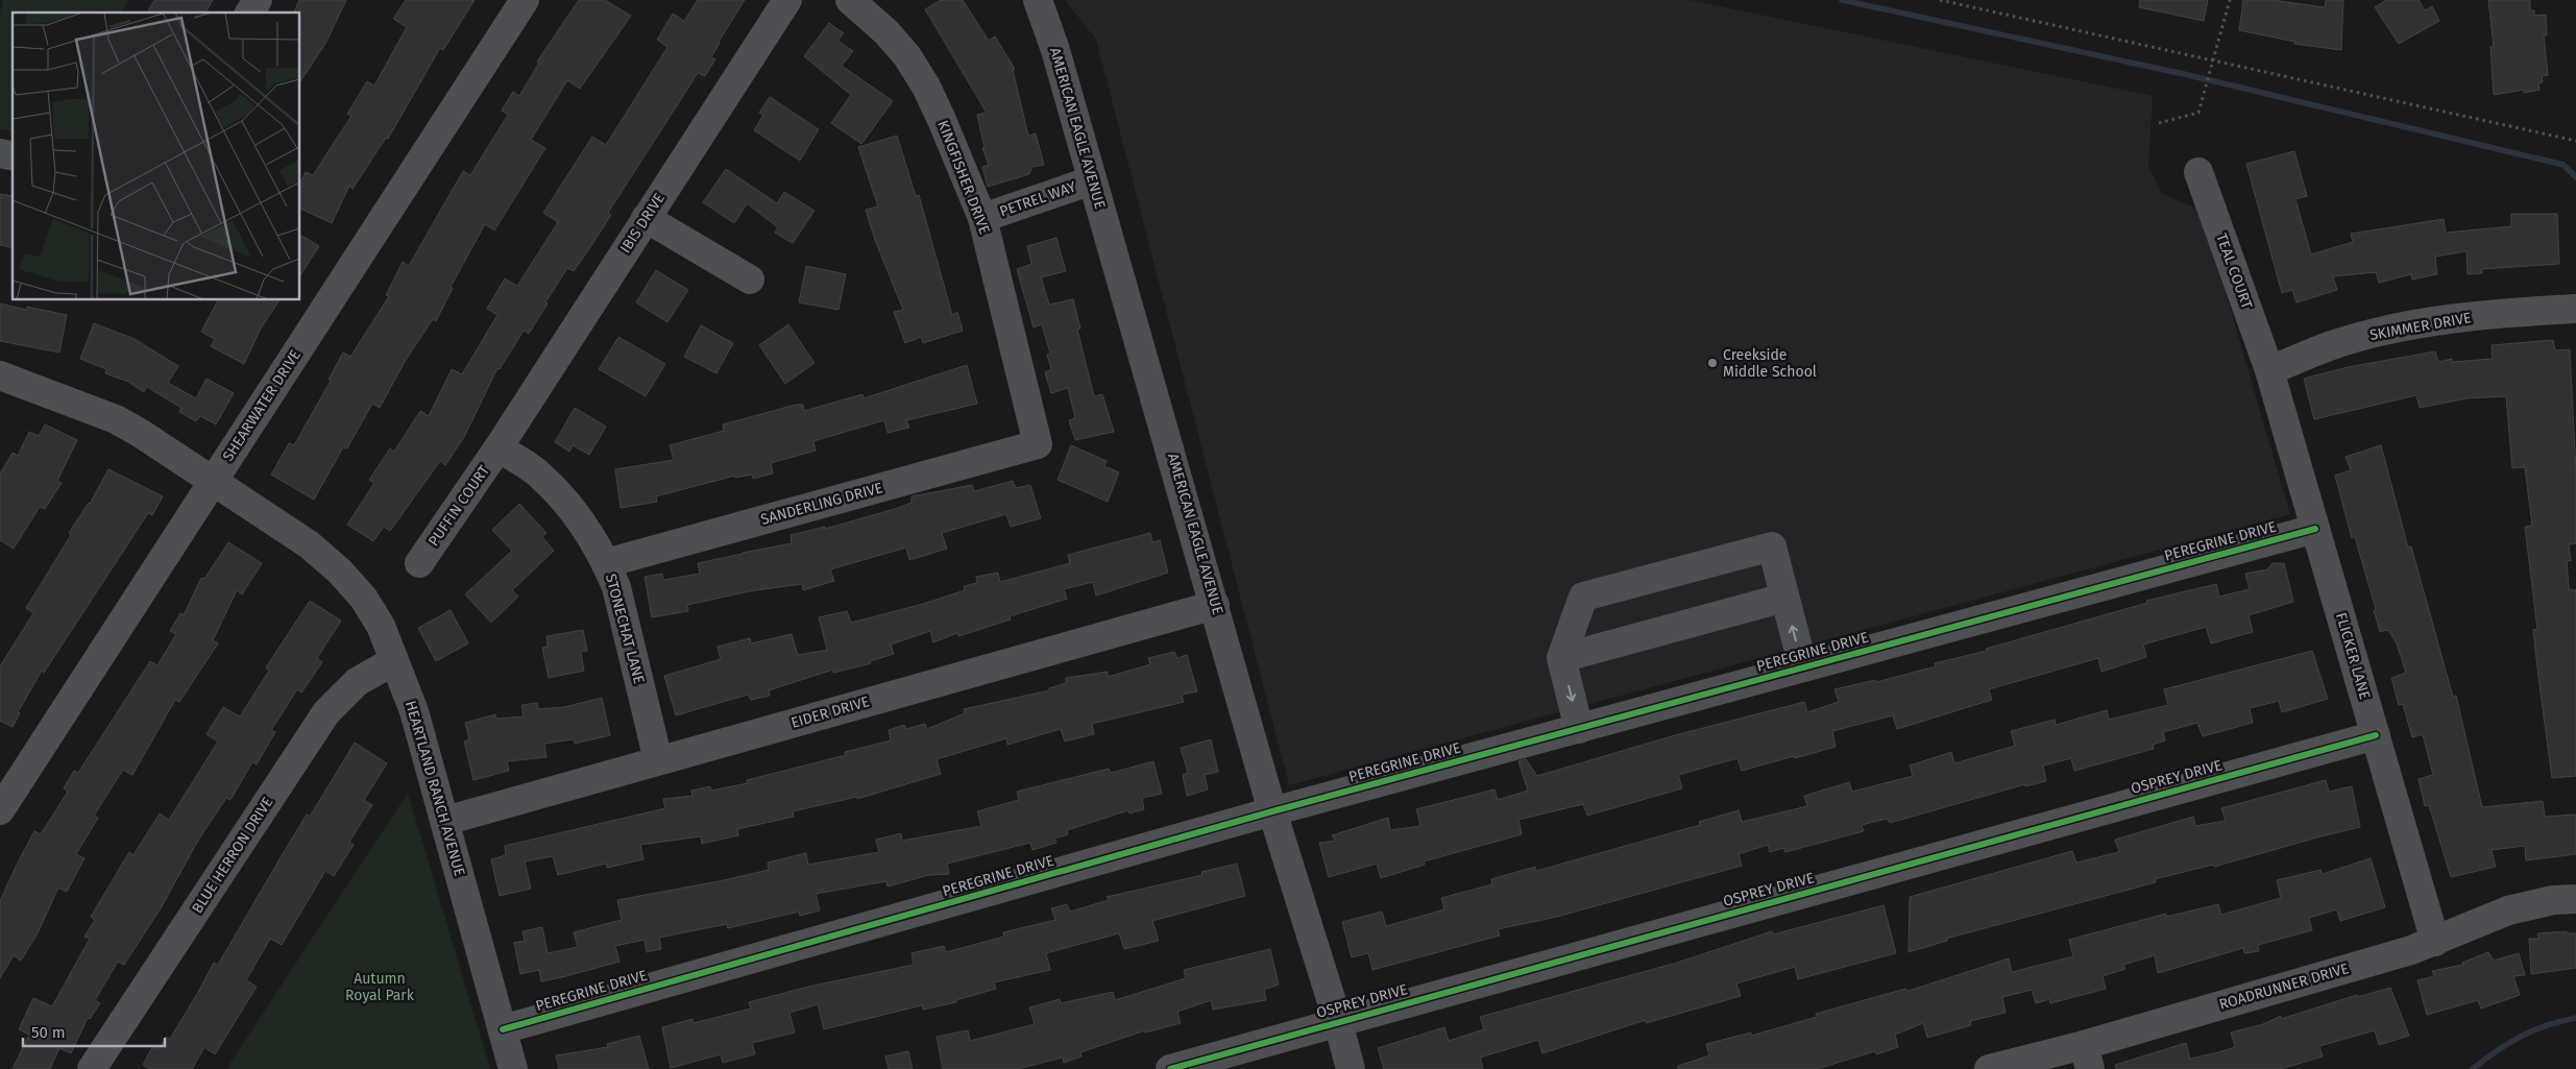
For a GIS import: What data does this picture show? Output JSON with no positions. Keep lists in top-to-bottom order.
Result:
{
  "streets": {
    "street": [
      "AMERICAN EAGLE AVENUE",
      "KINGFISHER DRIVE",
      "PETREL WAY",
      "IBIS DRIVE",
      "TEAL COURT",
      "SKIMMER DRIVE",
      "SHEARWATER DRIVE",
      "SANDERLING DRIVE",
      "PUFFIN COURT",
      "PEREGRINE DRIVE",
      "STONECHAT LANE",
      "FLICKER LANE",
      "EIDER DRIVE",
      "OSPREY DRIVE",
      "HEARTLAND RANCH AVENUE",
      "BLUE HERRON DRIVE",
      "ROADRUNNER DRIVE"
    ]
  },
  "crossings": [
    ["AMERICAN EAGLE AVENUE", "PETREL WAY"],
    ["AMERICAN EAGLE AVENUE", "PEREGRINE DRIVE"],
    ["AMERICAN EAGLE AVENUE", "EIDER DRIVE"],
    ["AMERICAN EAGLE AVENUE", "OSPREY DRIVE"],
    ["KINGFISHER DRIVE", "PETREL WAY"],
    ["KINGFISHER DRIVE", "SANDERLING DRIVE"],
    ["IBIS DRIVE", "PUFFIN COURT"],
    ["IBIS DRIVE", "STONECHAT LANE"],
    ["TEAL COURT", "SKIMMER DRIVE"],
    ["TEAL COURT", "FLICKER LANE"],
    ["SKIMMER DRIVE", "FLICKER LANE"],
    ["SHEARWATER DRIVE", "HEARTLAND RANCH AVENUE"],
    ["SANDERLING DRIVE", "STONECHAT LANE"],
    ["PUFFIN COURT", "STONECHAT LANE"],
    ["PEREGRINE DRIVE", "FLICKER LANE"],
    ["PEREGRINE DRIVE", "HEARTLAND RANCH AVENUE"],
    ["STONECHAT LANE", "EIDER DRIVE"],
    ["FLICKER LANE", "OSPREY DRIVE"],
    ["FLICKER LANE", "ROADRUNNER DRIVE"],
    ["EIDER DRIVE", "HEARTLAND RANCH AVENUE"],
    ["HEARTLAND RANCH AVENUE", "BLUE HERRON DRIVE"]
  ],
  "parks": ["Autumn Royal Park"],
  "places": ["Creekside Middle School"],
  "scale_bar": "50 m"
}
